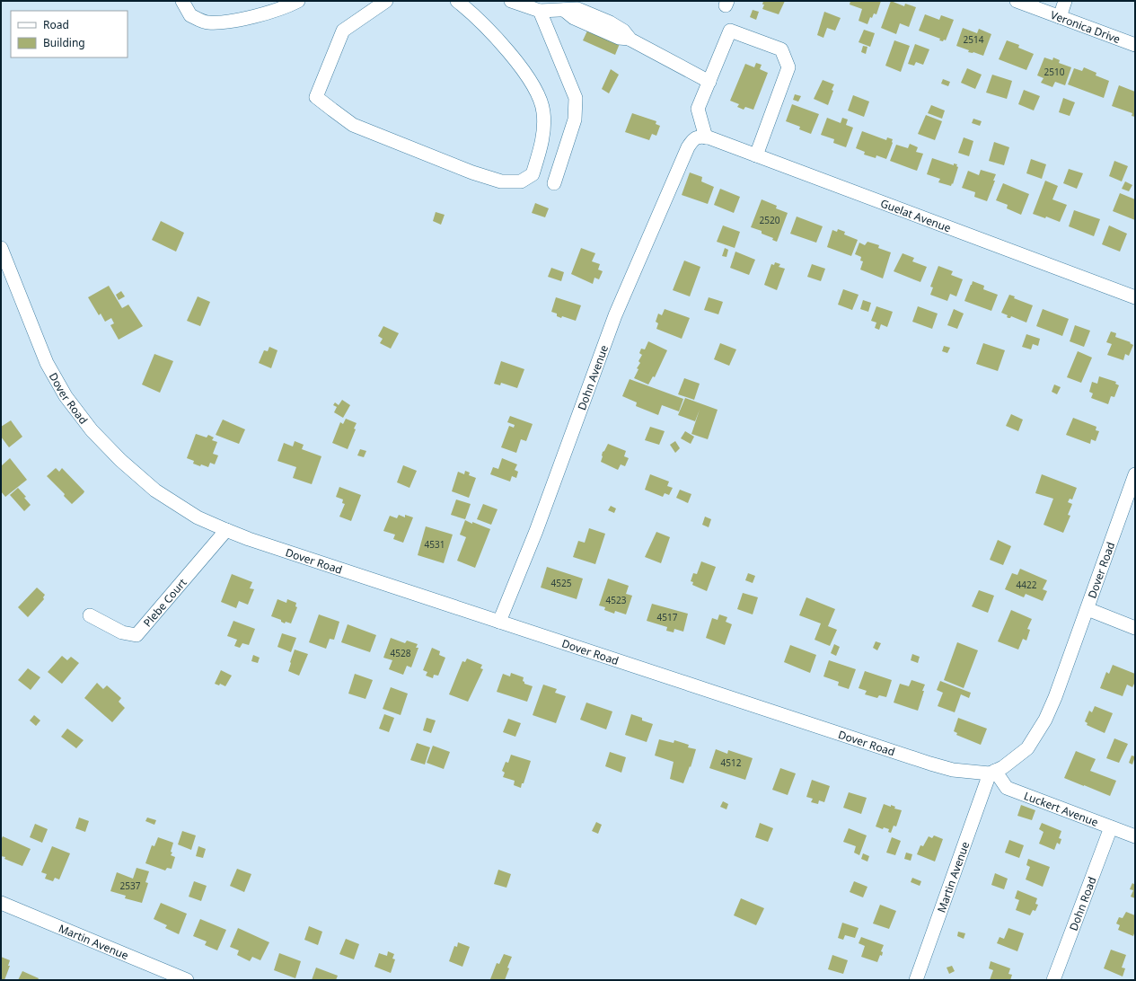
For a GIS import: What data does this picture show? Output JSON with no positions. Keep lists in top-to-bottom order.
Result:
{
  "streets": {
    "street": [
      "Veronica Drive",
      "Guelat Avenue",
      "Dohn Avenue",
      "Dover Road",
      "Plebe Court",
      "Luckert Avenue",
      "Martin Avenue",
      "Dohn Road"
    ]
  },
  "crossings": [
    ["Guelat Avenue", "Dohn Avenue"],
    ["Dohn Avenue", "Dover Road"],
    ["Dover Road", "Plebe Court"],
    ["Dover Road", "Luckert Avenue"],
    ["Dover Road", "Martin Avenue"],
    ["Luckert Avenue", "Martin Avenue"],
    ["Luckert Avenue", "Dohn Road"]
  ],
  "house_numbers": [
    "2514",
    "2510",
    "2520",
    "4531",
    "4525",
    "4422",
    "4523",
    "4517",
    "4528",
    "4512",
    "2537"
  ],
  "legend": ["Road", "Building"]
}
